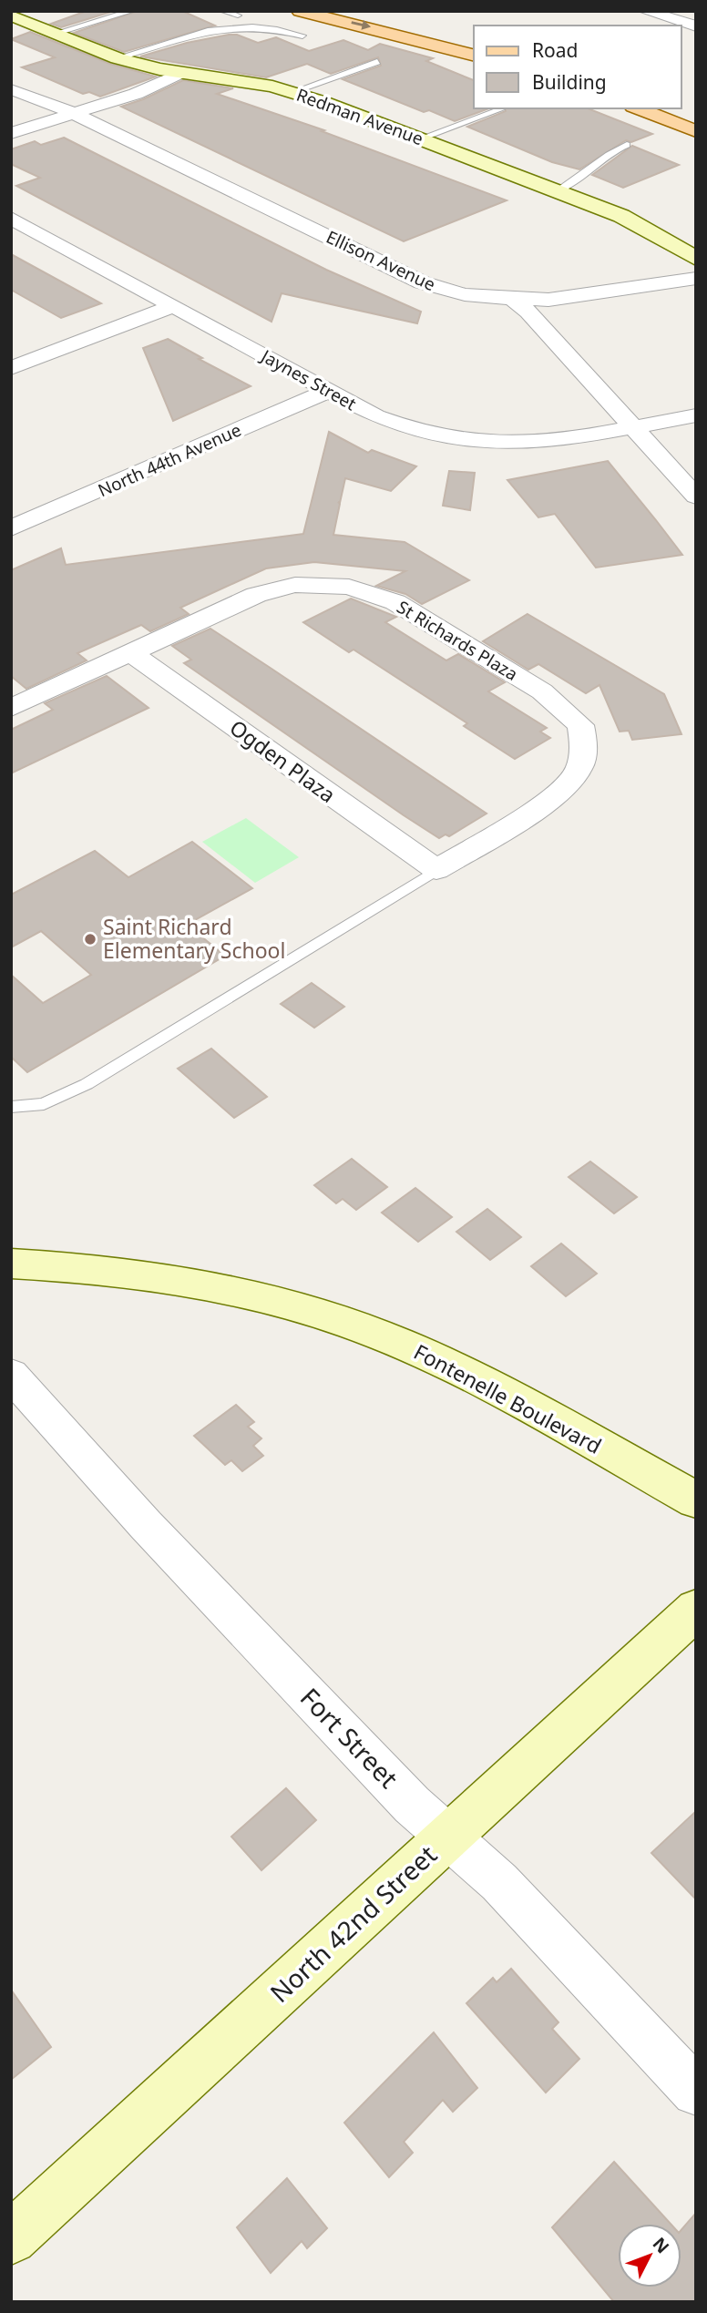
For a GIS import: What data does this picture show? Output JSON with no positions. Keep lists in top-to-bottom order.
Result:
{
  "streets": {
    "street": [
      "Redman Avenue",
      "Ellison Avenue",
      "Jaynes Street",
      "North 44th Avenue",
      "St Richards Plaza",
      "Ogden Plaza",
      "Fontenelle Boulevard",
      "Fort Street",
      "North 42nd Street"
    ]
  },
  "crossings": [
    ["Jaynes Street", "North 44th Avenue"],
    ["St Richards Plaza", "Ogden Plaza"],
    ["Fort Street", "North 42nd Street"]
  ],
  "places": ["Saint Richard Elementary School"],
  "legend": ["Road", "Building"],
  "north": "top right"
}
